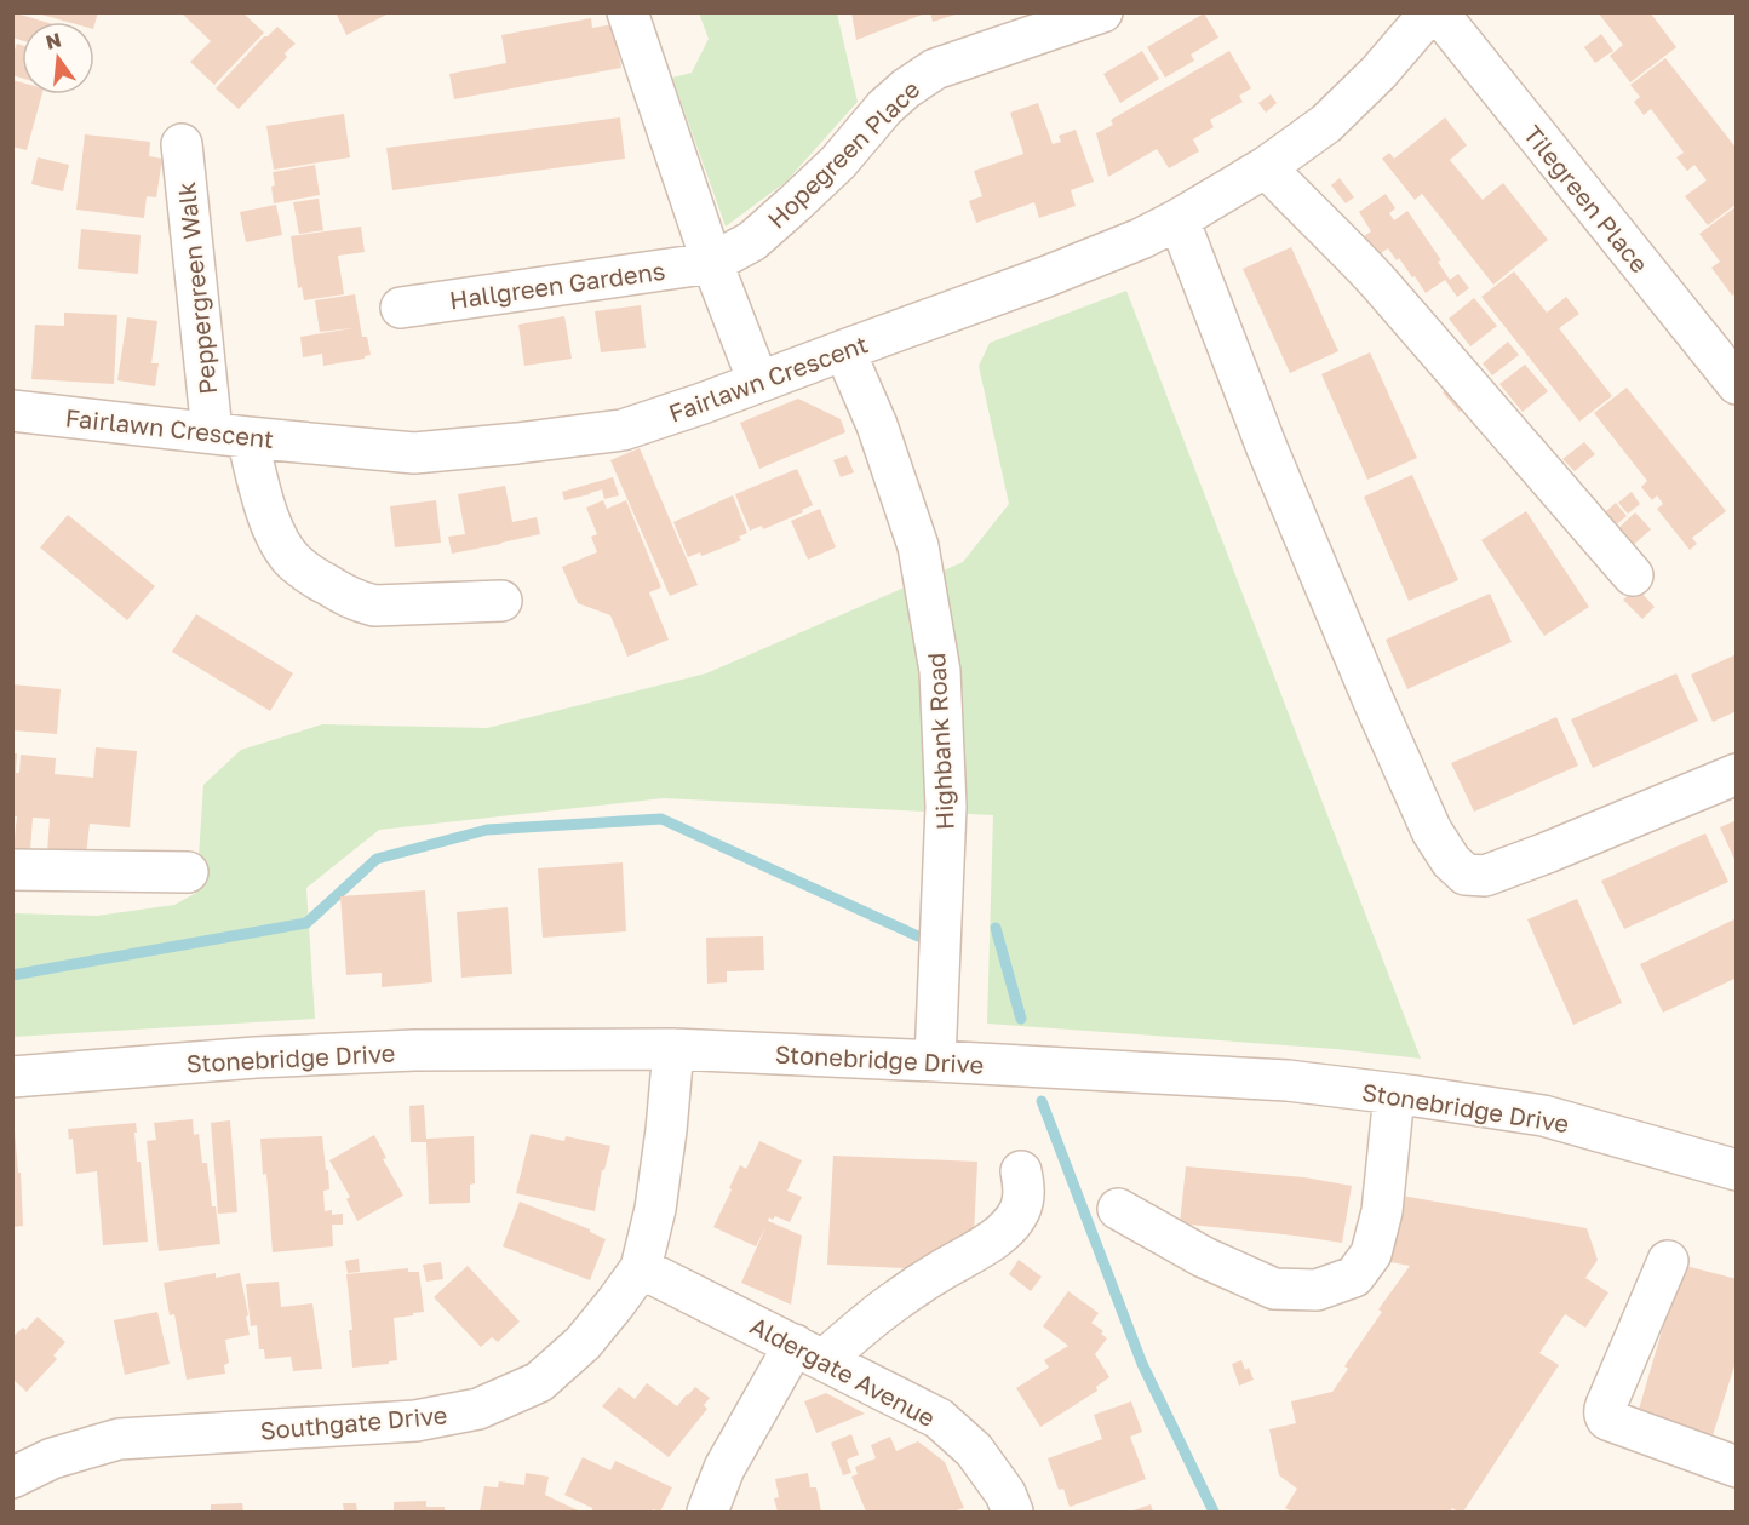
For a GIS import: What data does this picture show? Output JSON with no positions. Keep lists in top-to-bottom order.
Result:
{
  "streets": {
    "street": [
      "Hopegreen Place",
      "Tilegreen Place",
      "Hallgreen Gardens",
      "Peppergreen Walk",
      "Fairlawn Crescent",
      "Highbank Road",
      "Stonebridge Drive",
      "Aldergate Avenue",
      "Southgate Drive"
    ]
  },
  "crossings": [
    ["Hopegreen Place", "Hallgreen Gardens"],
    ["Peppergreen Walk", "Fairlawn Crescent"],
    ["Fairlawn Crescent", "Highbank Road"],
    ["Highbank Road", "Stonebridge Drive"],
    ["Stonebridge Drive", "Southgate Drive"],
    ["Aldergate Avenue", "Southgate Drive"]
  ],
  "north": "top"
}
